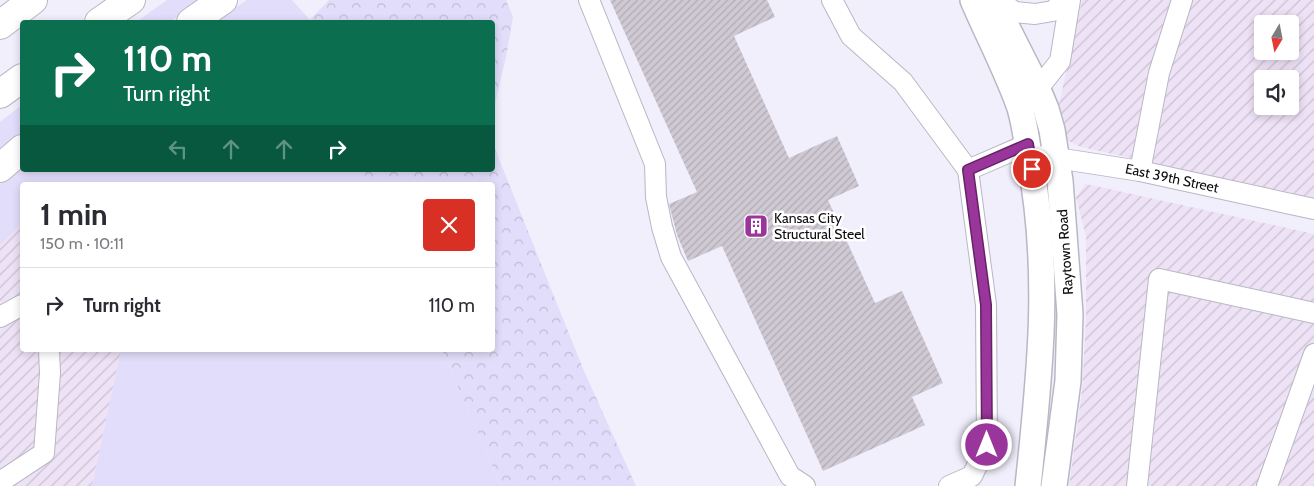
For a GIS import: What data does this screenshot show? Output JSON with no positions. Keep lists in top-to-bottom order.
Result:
{
  "streets": {
    "main road": ["Raytown Road"],
    "street": ["East 39th Street"]
  },
  "crossings": [
    ["East 39th Street", "Raytown Road"]
  ],
  "places": {
    "building": ["Kansas City Structural Steel"]
  },
  "north": "bottom",
  "page": {
    "turn": ["110 m", "Turn right"],
    "heading": ["1 min", "150 m · 10:11"],
    "list": [
      {
        "name": "Turn right",
        "value": "110 m"
      }
    ]
  }
}
